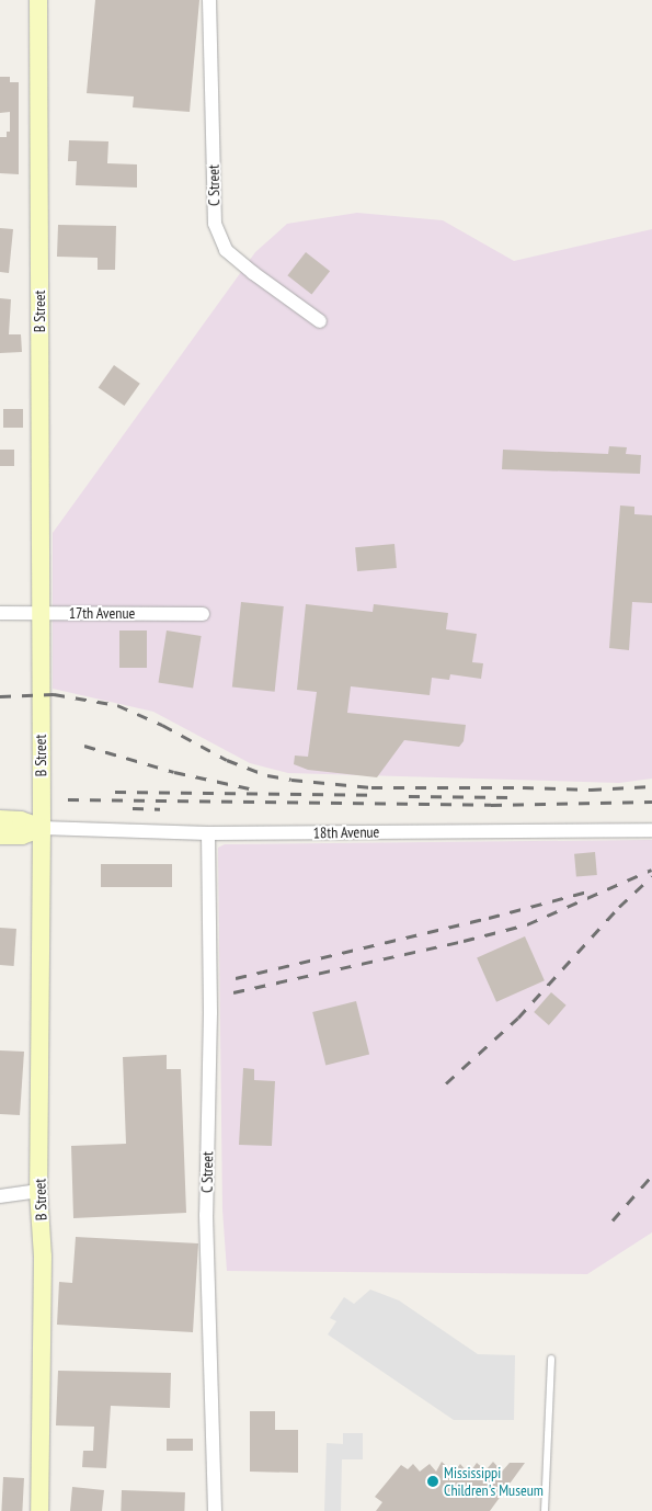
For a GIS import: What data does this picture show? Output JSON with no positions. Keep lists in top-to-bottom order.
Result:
{
  "streets": {
    "street": [
      "C Street",
      "B Street",
      "17th Avenue",
      "18th Avenue"
    ]
  },
  "crossings": [
    ["C Street", "18th Avenue"],
    ["B Street", "17th Avenue"],
    ["B Street", "18th Avenue"]
  ],
  "places": ["Mississippi Children's Museum"]
}
